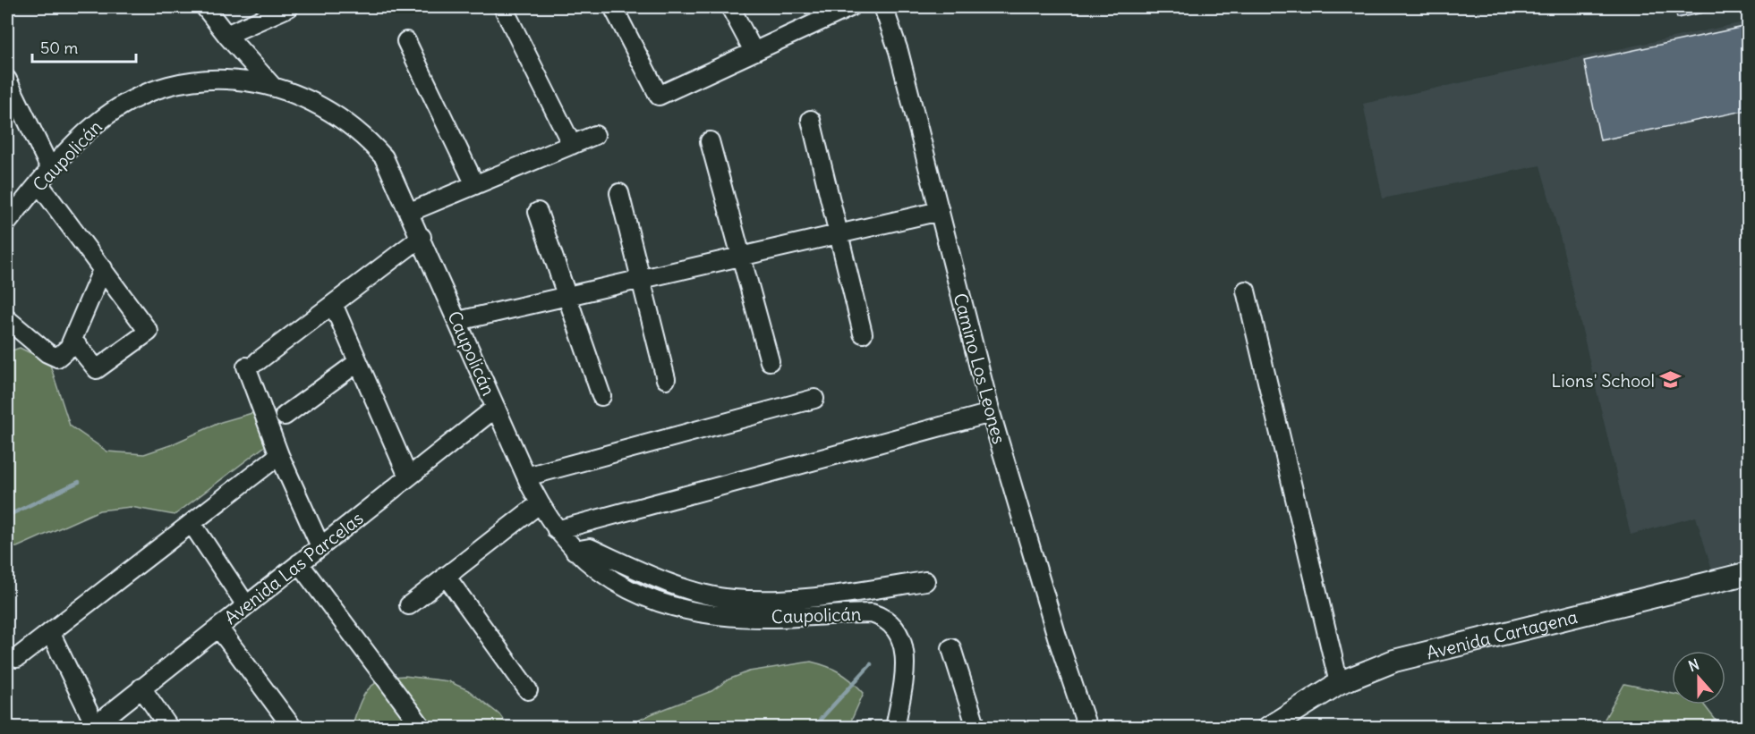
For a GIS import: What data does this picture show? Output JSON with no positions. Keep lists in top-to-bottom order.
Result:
{
  "streets": {
    "main road": ["Avenida Cartagena"],
    "street": ["Caupolicán", "Camino Los Leones", "Avenida Las Parcelas"]
  },
  "crossings": [
    ["Caupolicán", "Avenida Las Parcelas"]
  ],
  "places": {
    "school or university": ["Lions' School"]
  },
  "scale_bar": "50 m",
  "north": "top"
}
